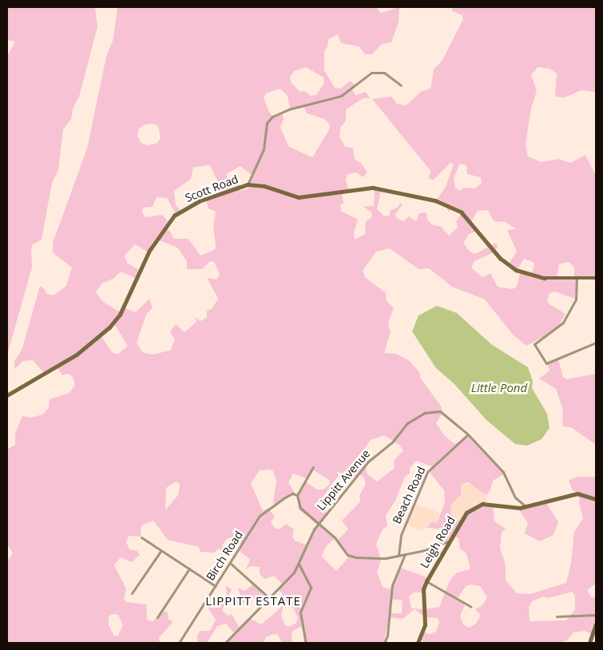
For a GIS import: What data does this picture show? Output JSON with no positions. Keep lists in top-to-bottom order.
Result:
{
  "streets": {
    "street": [
      "Scott Road",
      "Lippitt Avenue",
      "Beach Road",
      "Leigh Road",
      "Birch Road"
    ]
  },
  "crossings": [
    ["Lippitt Avenue", "Beach Road"],
    ["Lippitt Avenue", "Leigh Road"]
  ],
  "districts": ["LIPPITT ESTATE"],
  "water": ["Little Pond"]
}
